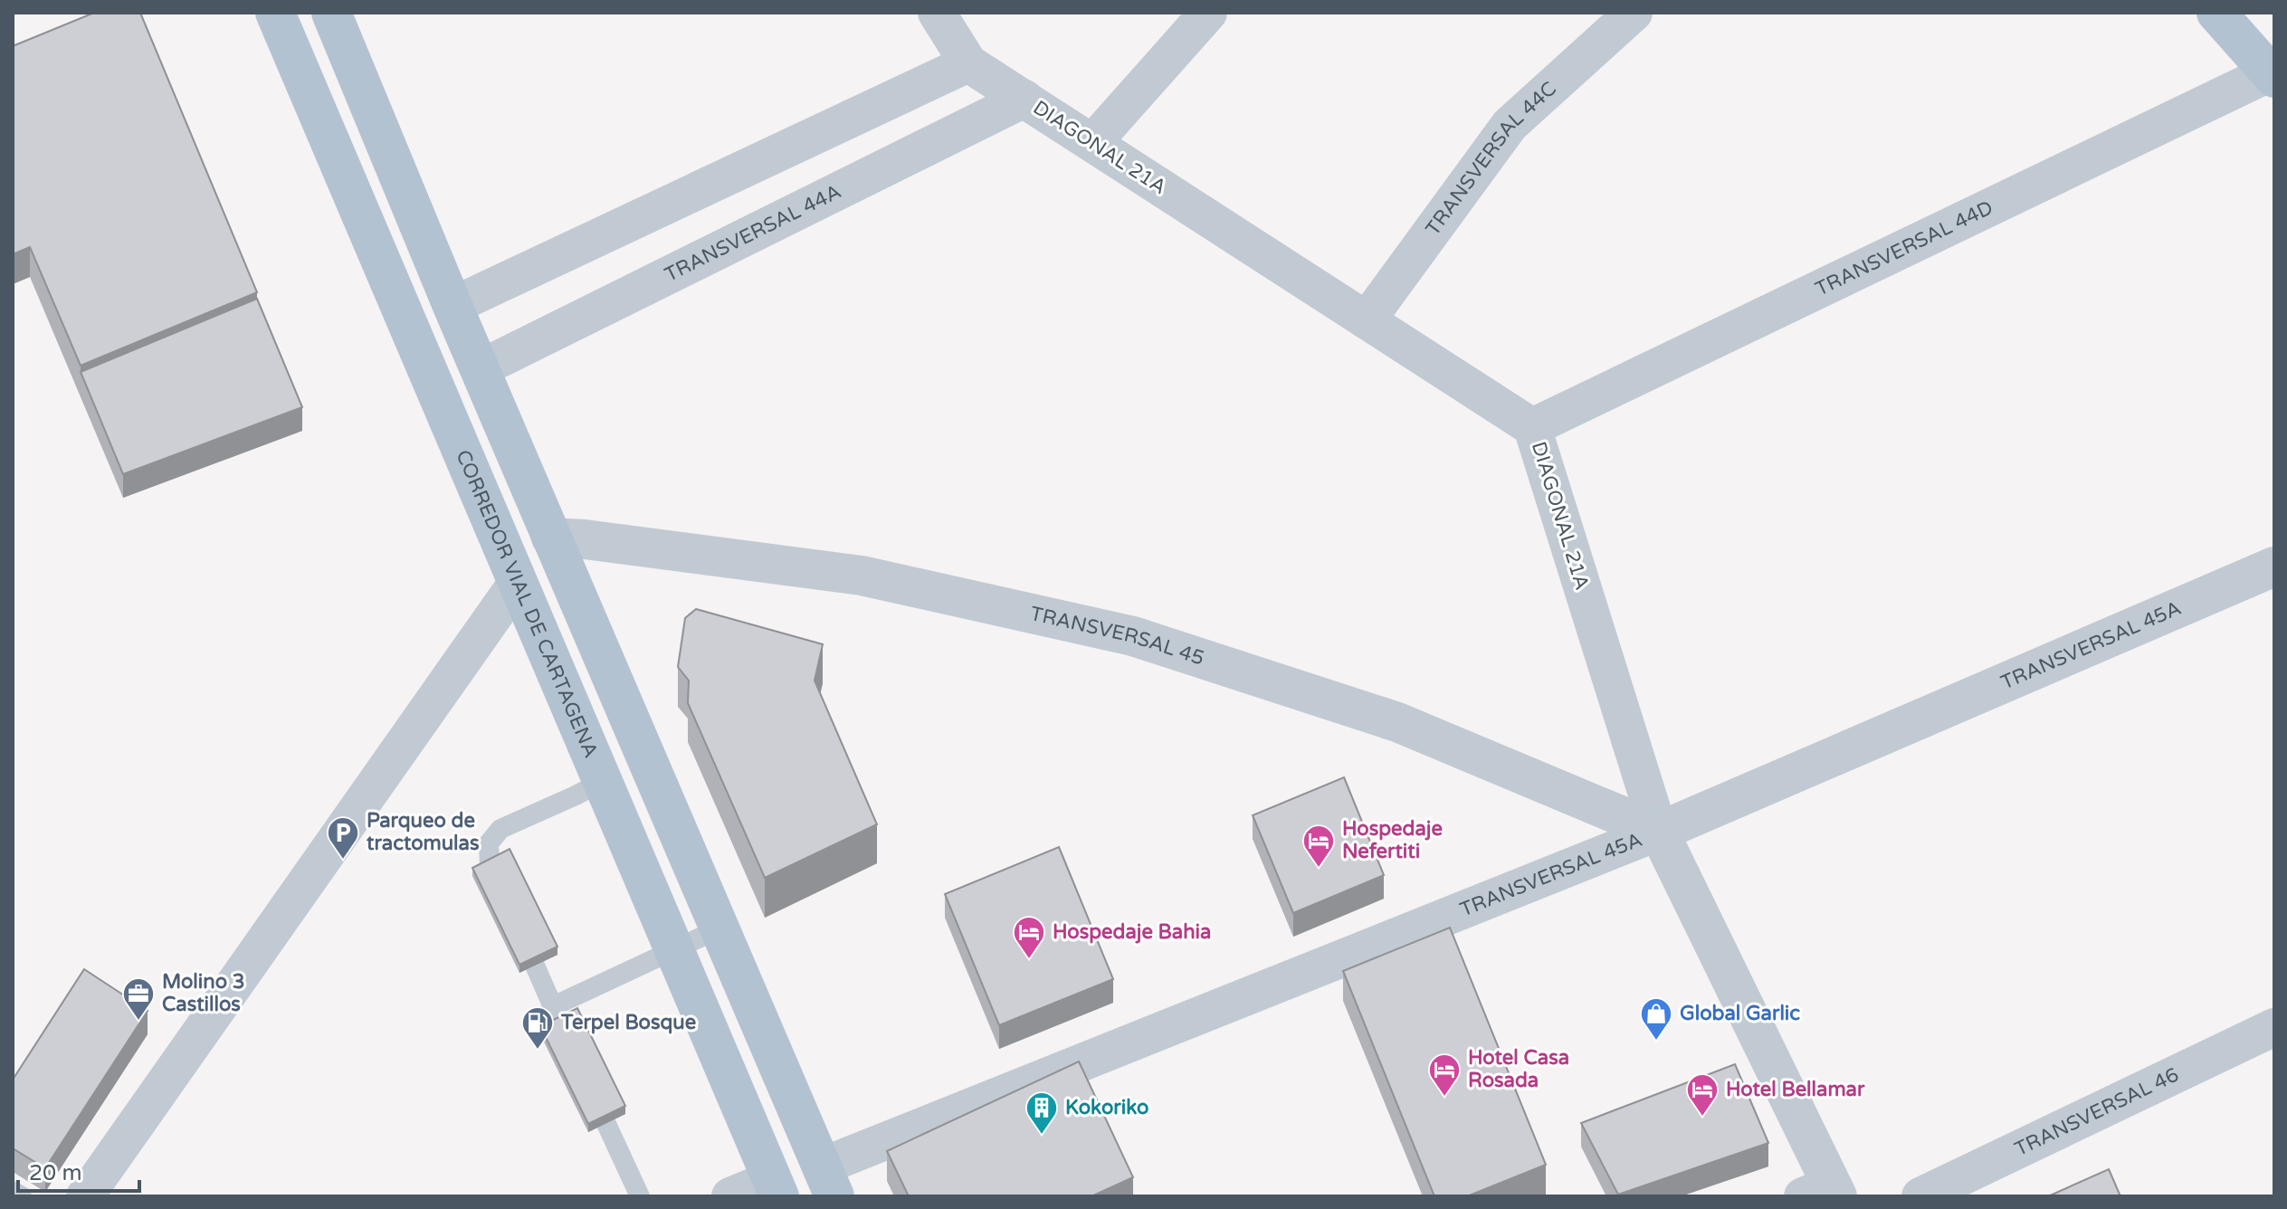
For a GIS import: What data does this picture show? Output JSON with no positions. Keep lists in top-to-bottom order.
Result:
{
  "streets": {
    "main road": ["CORREDOR VIAL DE CARTAGENA"],
    "street": [
      "DIAGONAL 21A",
      "TRANSVERSAL 44C",
      "TRANSVERSAL 44A",
      "TRANSVERSAL 44D",
      "TRANSVERSAL 45",
      "TRANSVERSAL 45A",
      "TRANSVERSAL 46"
    ]
  },
  "crossings": [
    ["DIAGONAL 21A", "TRANSVERSAL 44C"],
    ["DIAGONAL 21A", "TRANSVERSAL 44A"],
    ["DIAGONAL 21A", "TRANSVERSAL 44D"],
    ["DIAGONAL 21A", "TRANSVERSAL 45"],
    ["DIAGONAL 21A", "TRANSVERSAL 45A"],
    ["TRANSVERSAL 45", "TRANSVERSAL 45A"]
  ],
  "places": {
    "parking": ["Parqueo de tractomulas"],
    "hotel": [
      "Hospedaje Nefertiti",
      "Hospedaje Bahia",
      "Hotel Casa Rosada",
      "Hotel Bellamar"
    ],
    "office": ["Molino 3 Castillos"],
    "shop": ["Global Garlic"],
    "fuel station": ["Terpel Bosque"],
    "building": ["Kokoriko"]
  },
  "scale_bar": "20 m"
}
